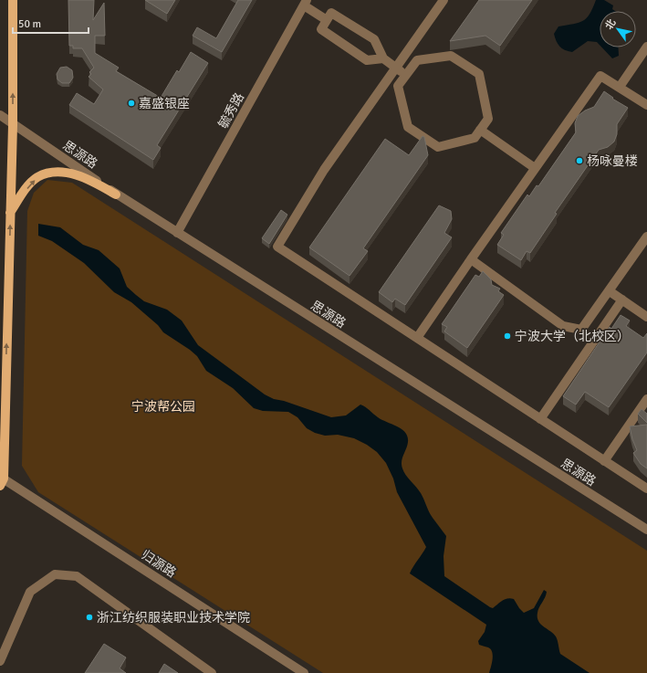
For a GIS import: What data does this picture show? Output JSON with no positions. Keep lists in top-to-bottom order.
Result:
{
  "streets": {
    "street": ["毓秀路", "思源路", "归源路"]
  },
  "crossings": [
    ["毓秀路", "思源路"]
  ],
  "parks": ["宁波帮公园"],
  "places": [
    "嘉盛银座",
    "杨咏曼楼",
    "宁波大学（北校区）",
    "浙江纺织服装职业技术学院"
  ],
  "scale_bar": "50 m",
  "north": "top left"
}
